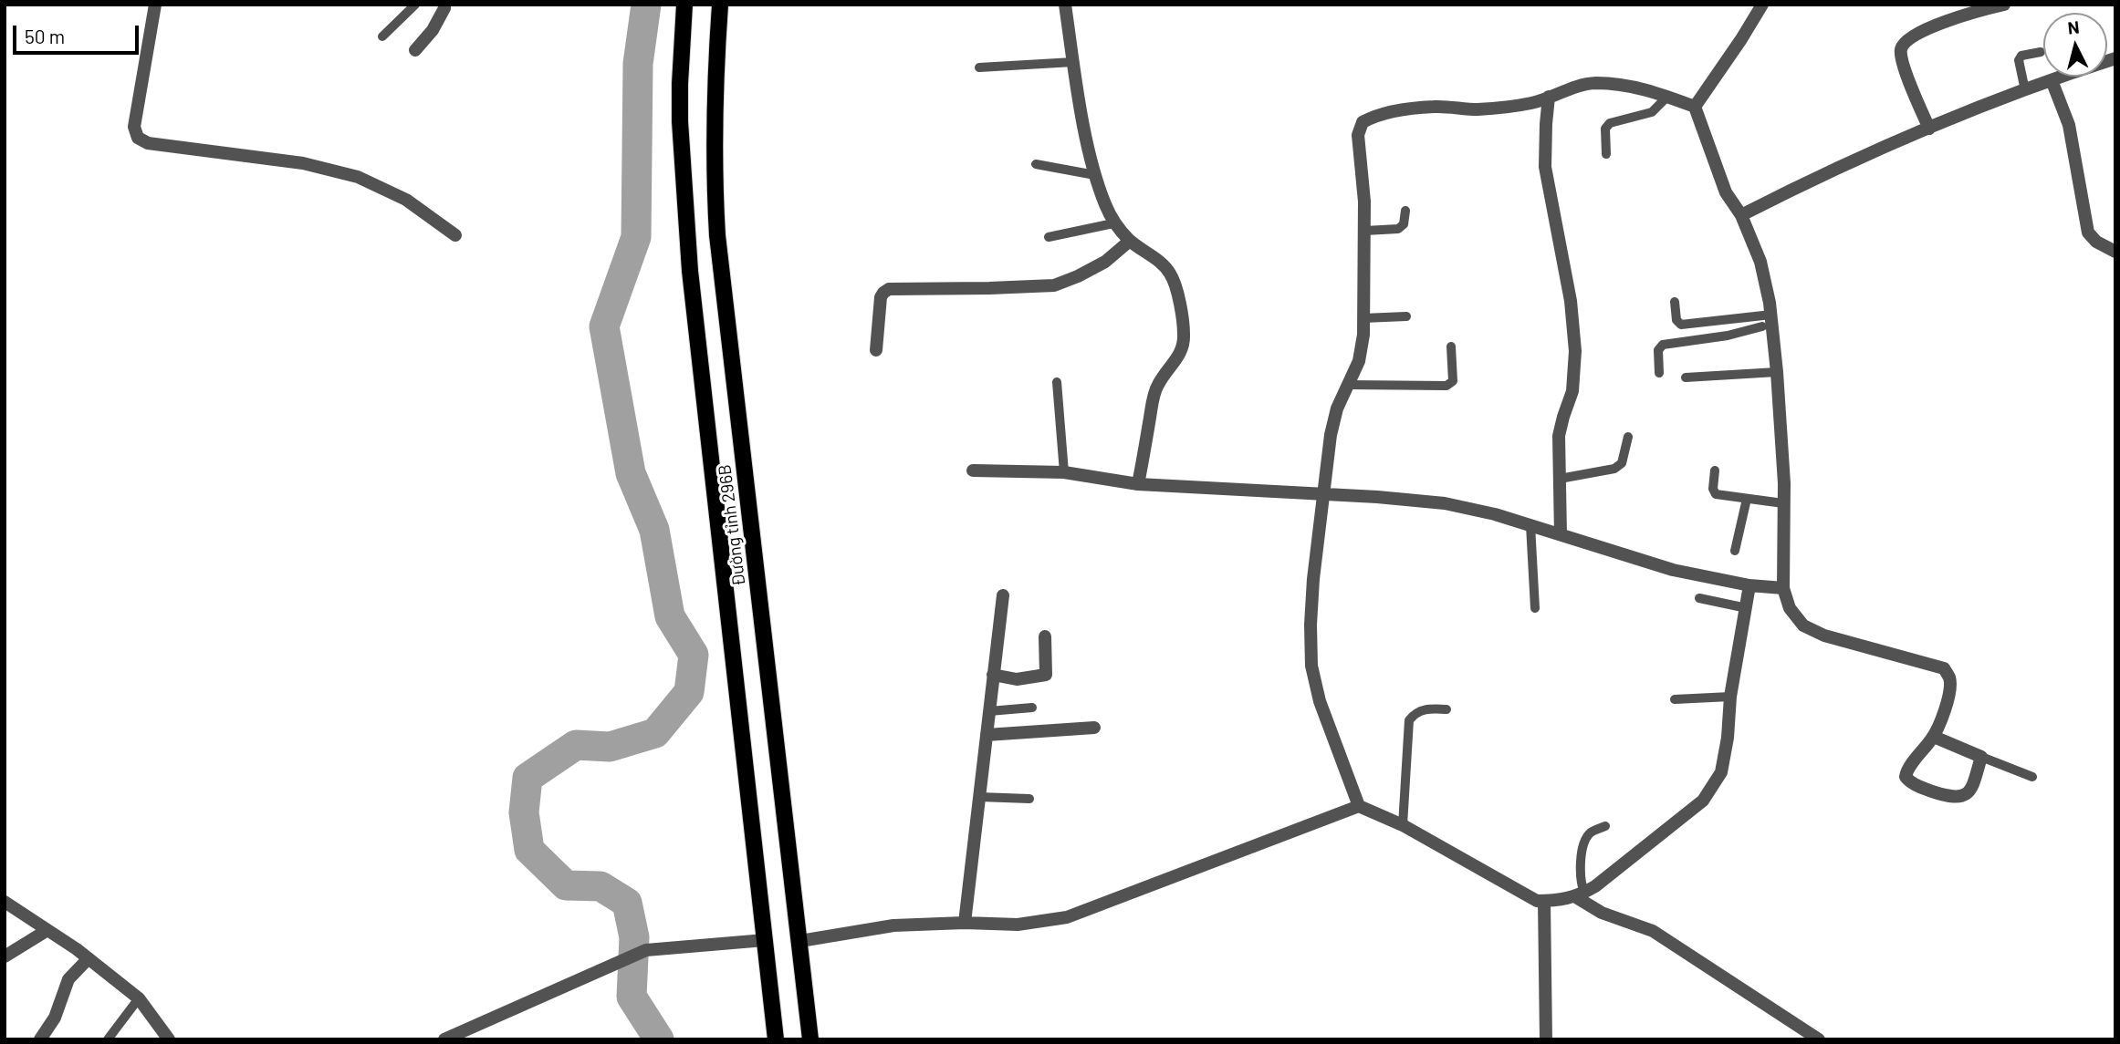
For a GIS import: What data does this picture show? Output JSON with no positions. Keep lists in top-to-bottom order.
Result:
{
  "streets": {
    "main road": ["Đường tỉnh 296B"]
  },
  "scale_bar": "50 m",
  "north": "top"
}
